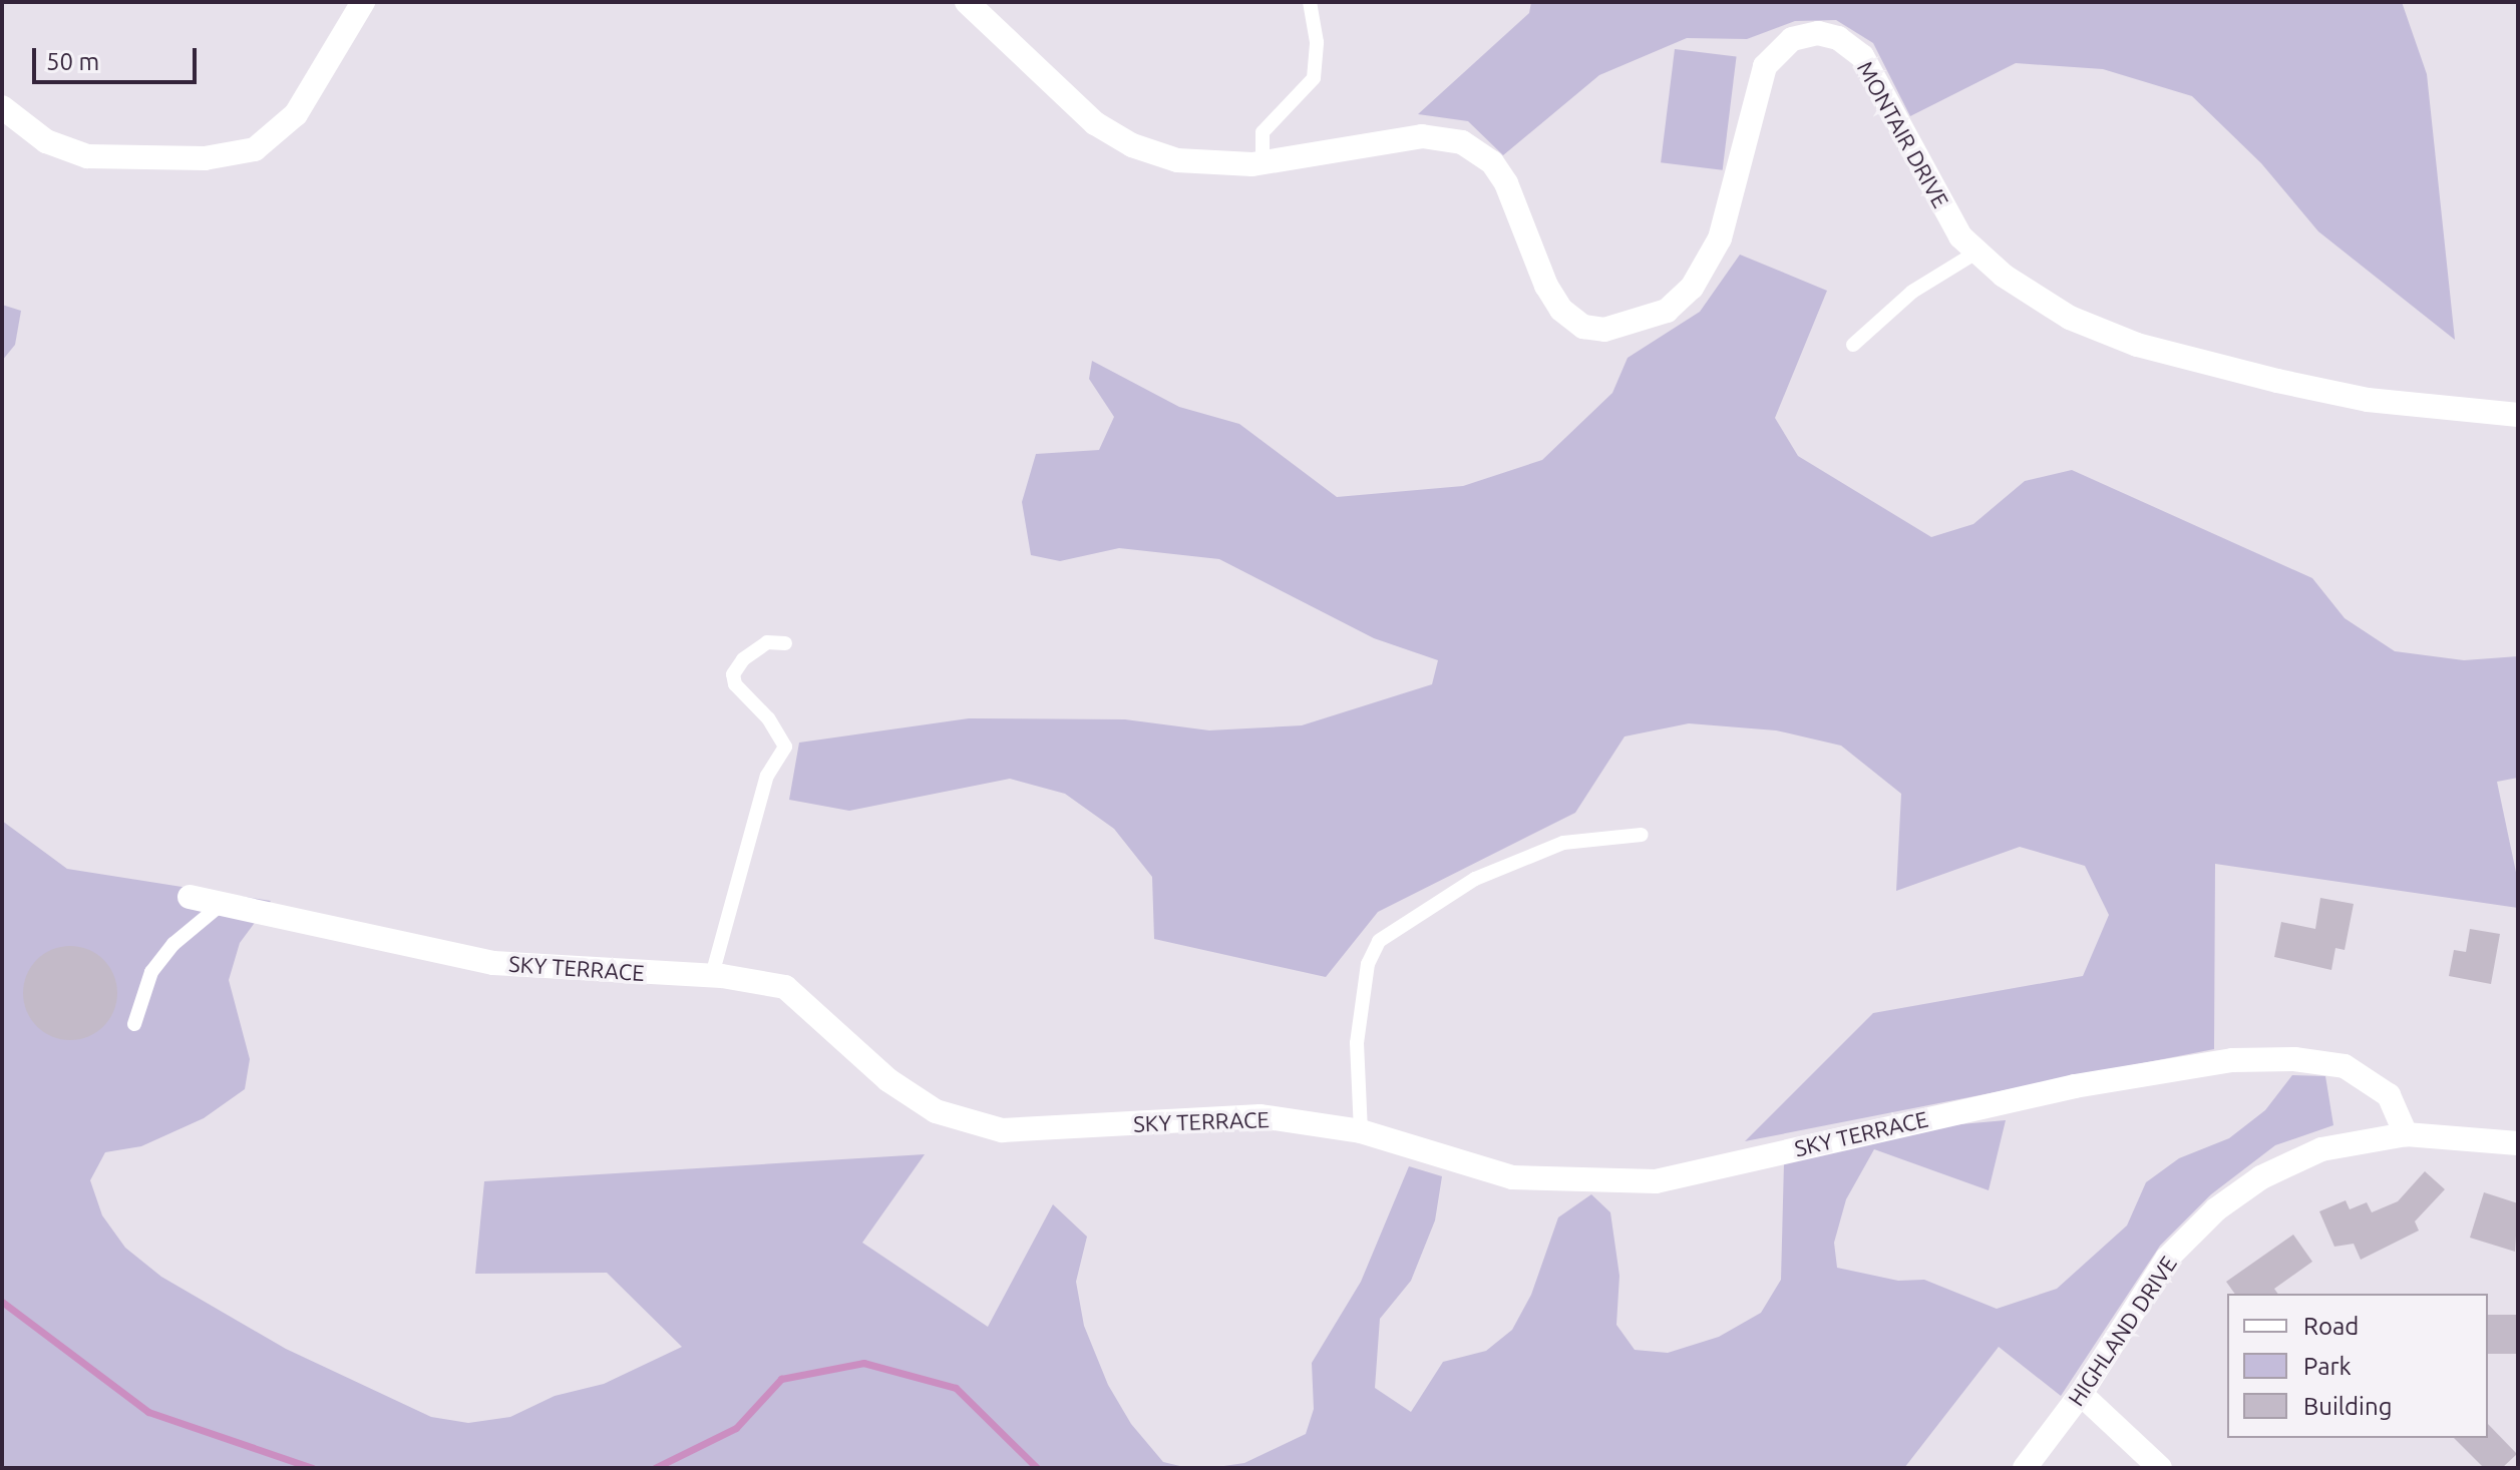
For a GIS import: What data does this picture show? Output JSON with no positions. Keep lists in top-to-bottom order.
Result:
{
  "streets": {
    "street": ["MONTAIR DRIVE", "SKY TERRACE", "HIGHLAND DRIVE"]
  },
  "crossings": [
    ["SKY TERRACE", "HIGHLAND DRIVE"]
  ],
  "legend": ["Road", "Park", "Building"],
  "scale_bar": "50 m"
}
